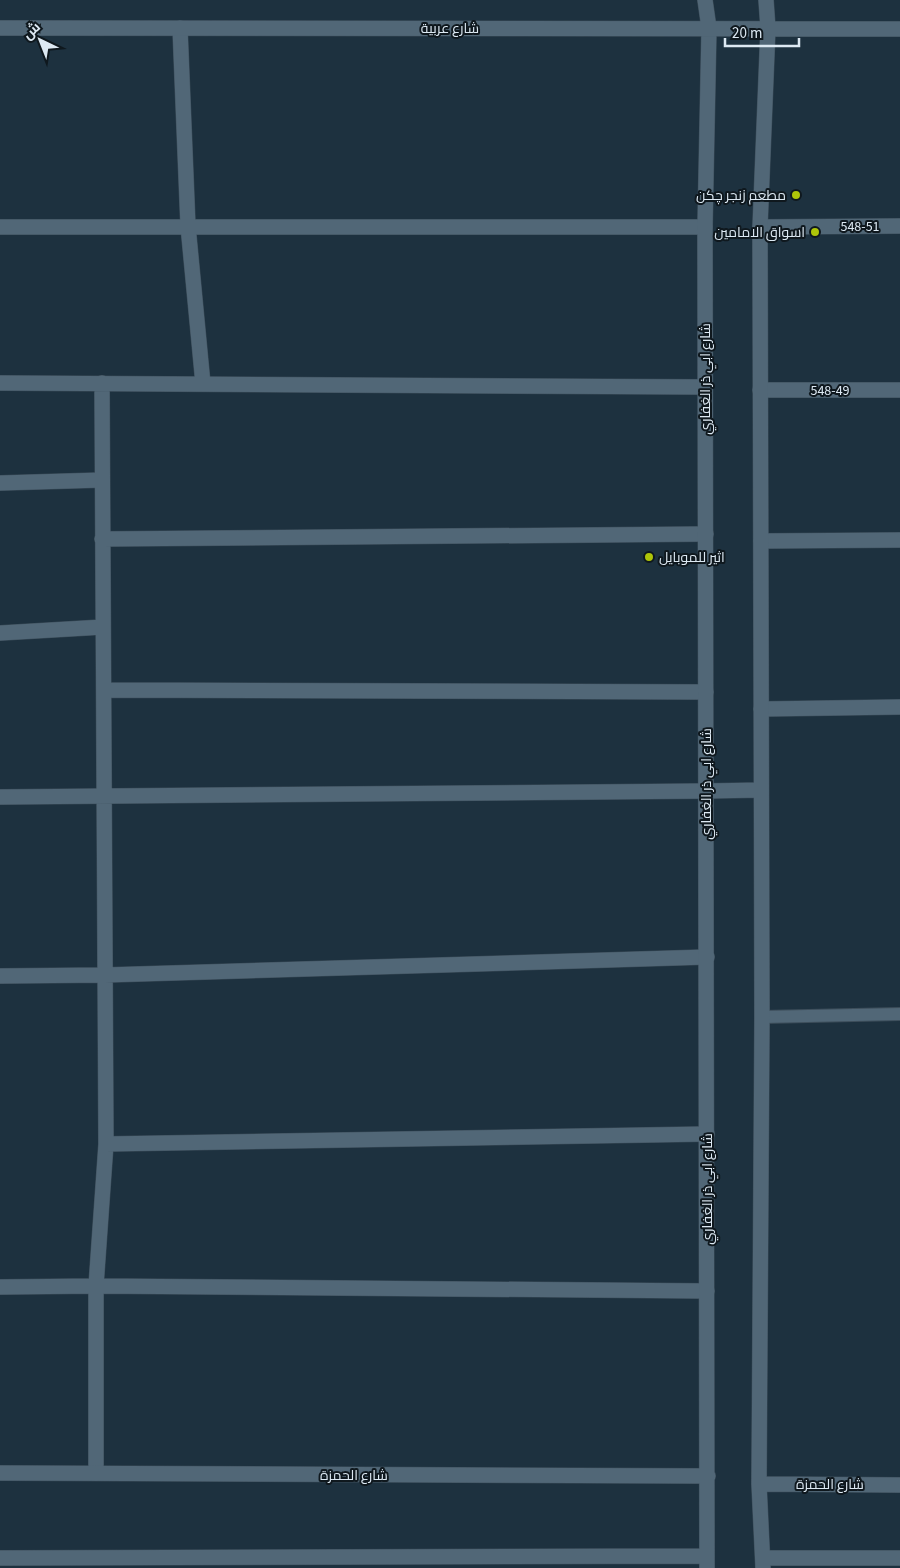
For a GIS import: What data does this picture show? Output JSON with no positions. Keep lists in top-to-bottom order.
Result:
{
  "streets": {
    "street": [
      "شارع عربية",
      "548-51",
      "شارع ابي ذر الغفاري",
      "548-49",
      "شارع الحمزة"
    ]
  },
  "crossings": [
    ["شارع عربية", "شارع ابي ذر الغفاري"],
    ["شارع ابي ذر الغفاري", "شارع الحمزة"]
  ],
  "places": ["مطعم زنجر چكن", "اسواق الامامين", "اثير للموبايل"],
  "scale_bar": "20 m",
  "north": "top left"
}
